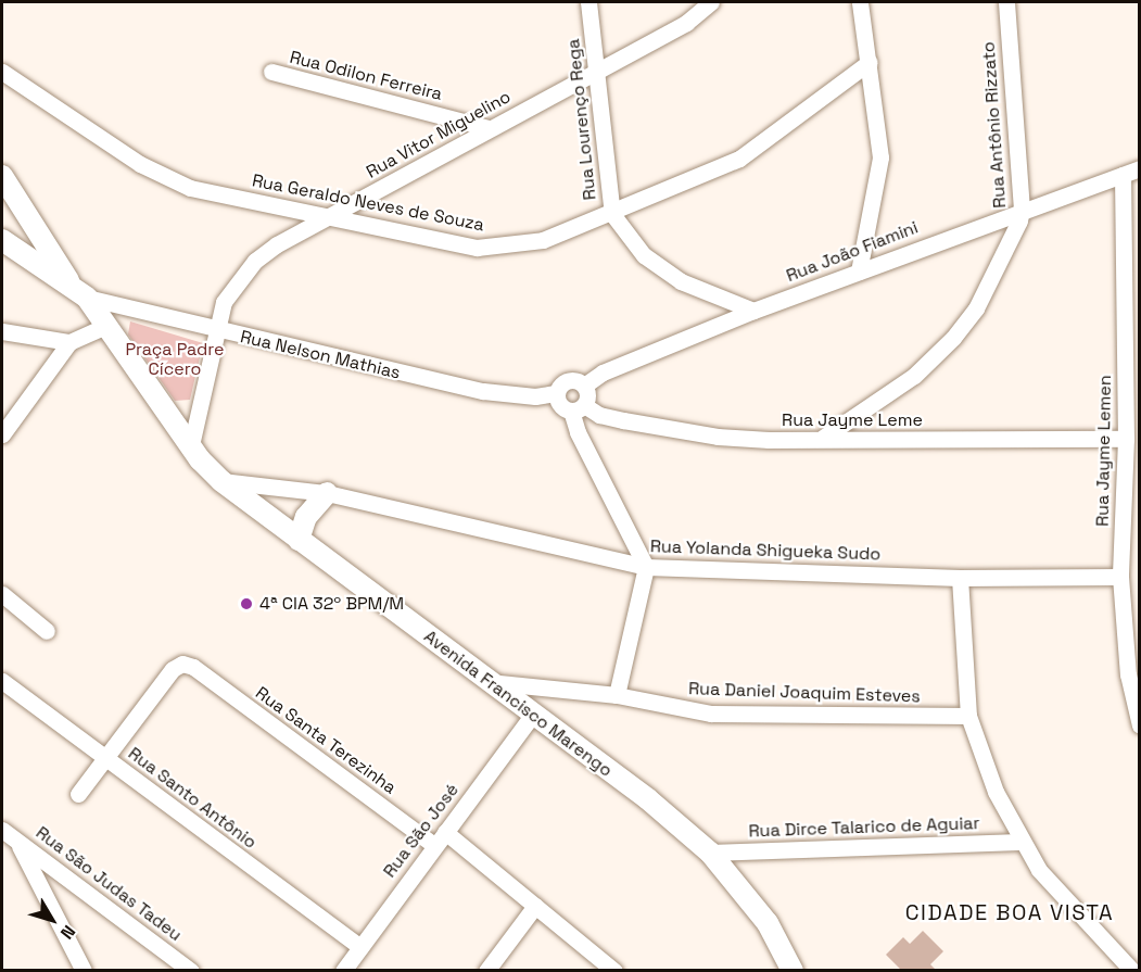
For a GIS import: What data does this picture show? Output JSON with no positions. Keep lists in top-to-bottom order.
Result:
{
  "streets": {
    "main road": ["Avenida Francisco Marengo"],
    "street": [
      "Rua Odilon Ferreira",
      "Rua Lourenço Rega",
      "Rua Antônio Rizzato",
      "Rua Vitor Miguelino",
      "Rua Geraldo Neves de Souza",
      "Rua João Fiamini",
      "Rua Nelson Mathias",
      "Rua Jayme Leme",
      "Rua Jayme Lemen",
      "Rua Yolanda Shigueka Sudo",
      "Rua Daniel Joaquim Esteves",
      "Rua Santa Terezinha",
      "Rua Santo Antônio",
      "Rua Dirce Talarico de Aguiar",
      "Rua São José",
      "Rua São Judas Tadeu"
    ]
  },
  "crossings": [
    ["Rua Odilon Ferreira", "Rua Vitor Miguelino"],
    ["Rua Lourenço Rega", "Rua Vitor Miguelino"],
    ["Rua Lourenço Rega", "Rua Geraldo Neves de Souza"],
    ["Rua Lourenço Rega", "Rua João Fiamini"],
    ["Rua Antônio Rizzato", "Rua João Fiamini"],
    ["Rua Antônio Rizzato", "Rua Jayme Leme"],
    ["Rua Vitor Miguelino", "Rua Geraldo Neves de Souza"],
    ["Rua Vitor Miguelino", "Rua Nelson Mathias"],
    ["Rua Vitor Miguelino", "Avenida Francisco Marengo"],
    ["Rua João Fiamini", "Rua Nelson Mathias"],
    ["Rua João Fiamini", "Rua Jayme Leme"],
    ["Rua João Fiamini", "Rua Jayme Lemen"],
    ["Rua Nelson Mathias", "Rua Jayme Leme"],
    ["Rua Nelson Mathias", "Avenida Francisco Marengo"],
    ["Rua Jayme Leme", "Rua Jayme Lemen"],
    ["Rua Jayme Lemen", "Rua Yolanda Shigueka Sudo"],
    ["Rua Yolanda Shigueka Sudo", "Avenida Francisco Marengo"],
    ["Rua Daniel Joaquim Esteves", "Avenida Francisco Marengo"],
    ["Avenida Francisco Marengo", "Rua Dirce Talarico de Aguiar"],
    ["Avenida Francisco Marengo", "Rua São José"],
    ["Rua Santa Terezinha", "Rua Santo Antônio"],
    ["Rua Santa Terezinha", "Rua São José"],
    ["Rua Santo Antônio", "Rua São José"]
  ],
  "districts": ["CIDADE BOA VISTA"],
  "parks": ["Praça Padre Cícero"],
  "places": ["4ª CIA 32º BPM/M"],
  "north": "bottom right"
}
